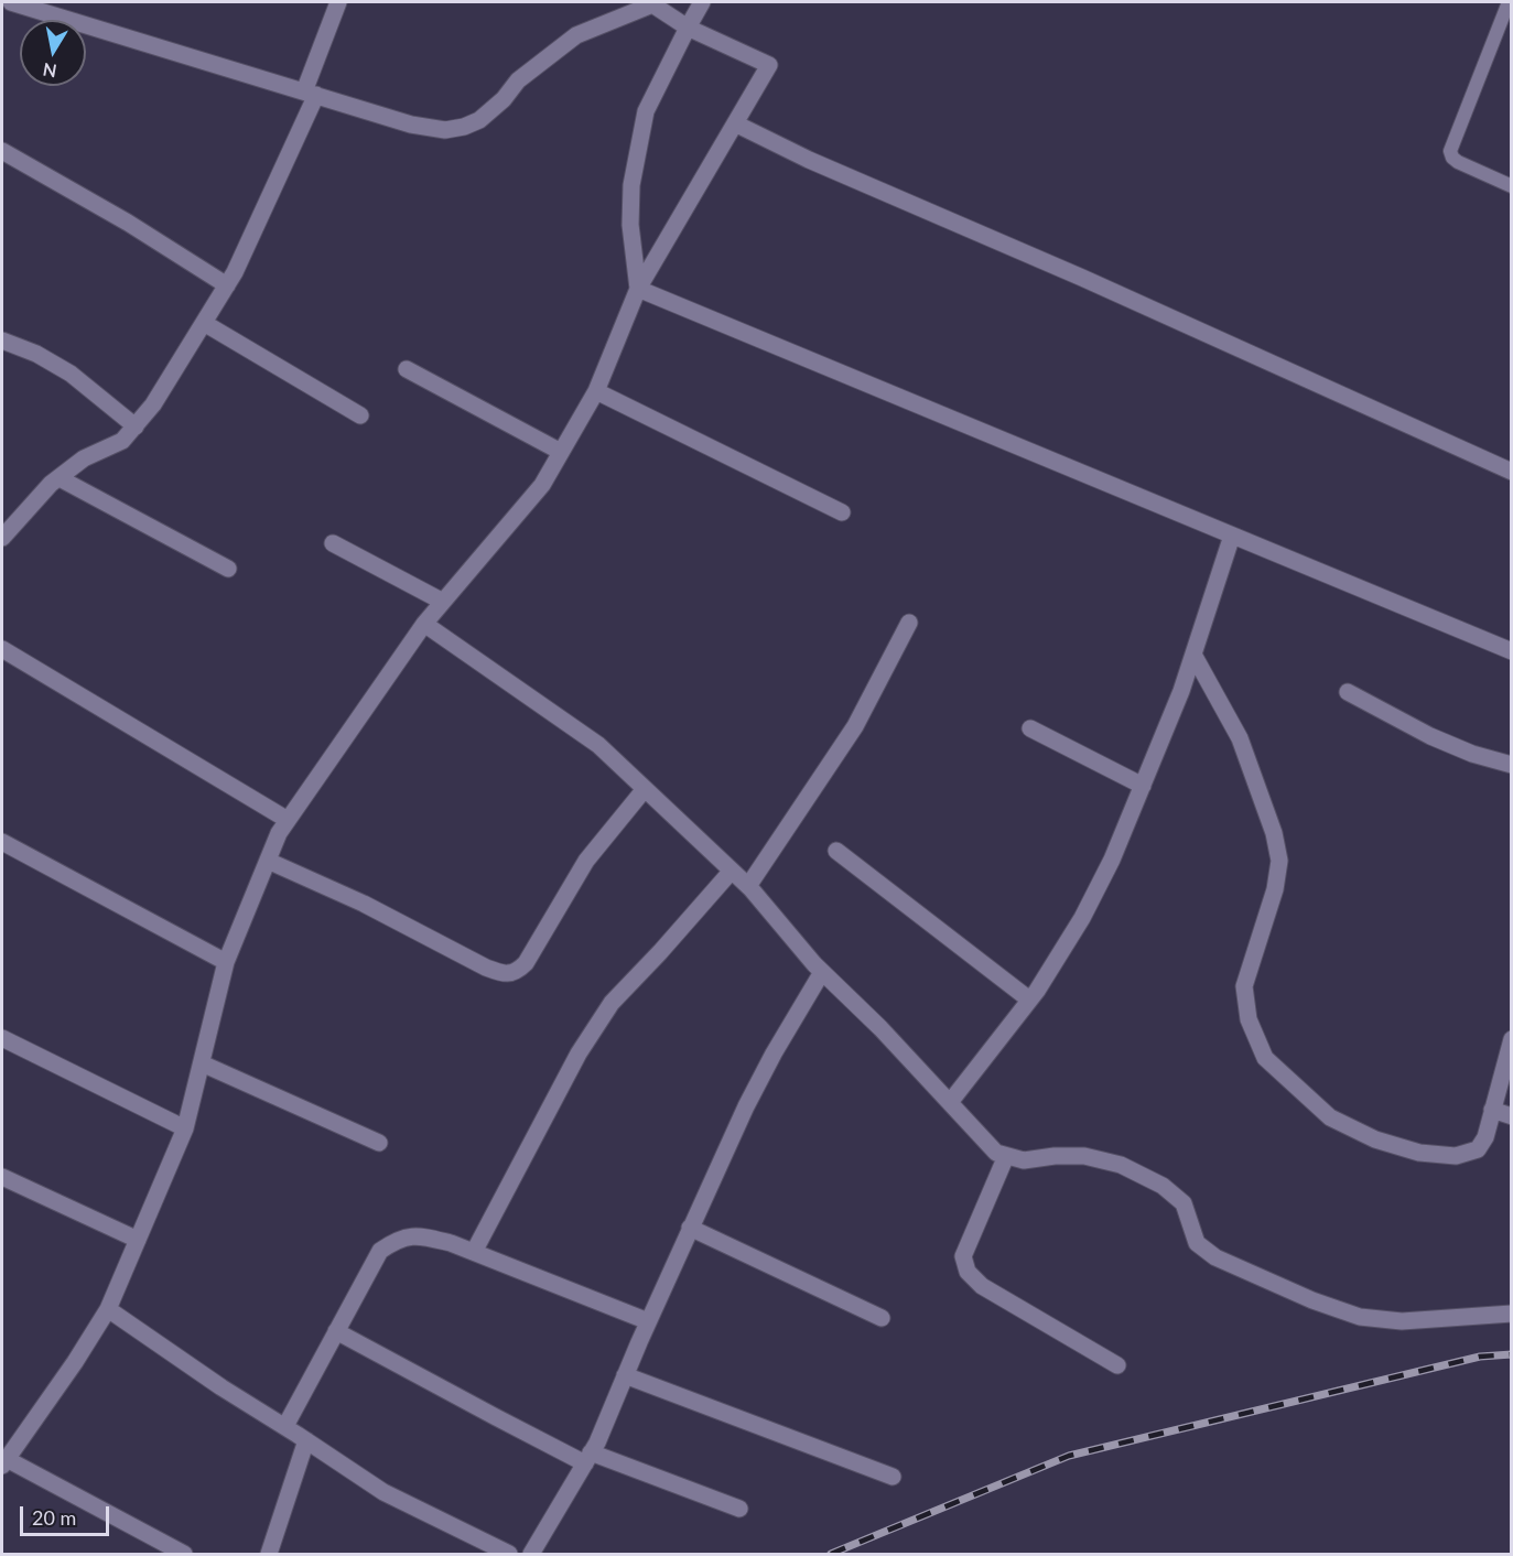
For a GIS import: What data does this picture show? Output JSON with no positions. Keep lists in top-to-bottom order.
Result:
{
  "scale_bar": "20 m",
  "north": "bottom"
}
